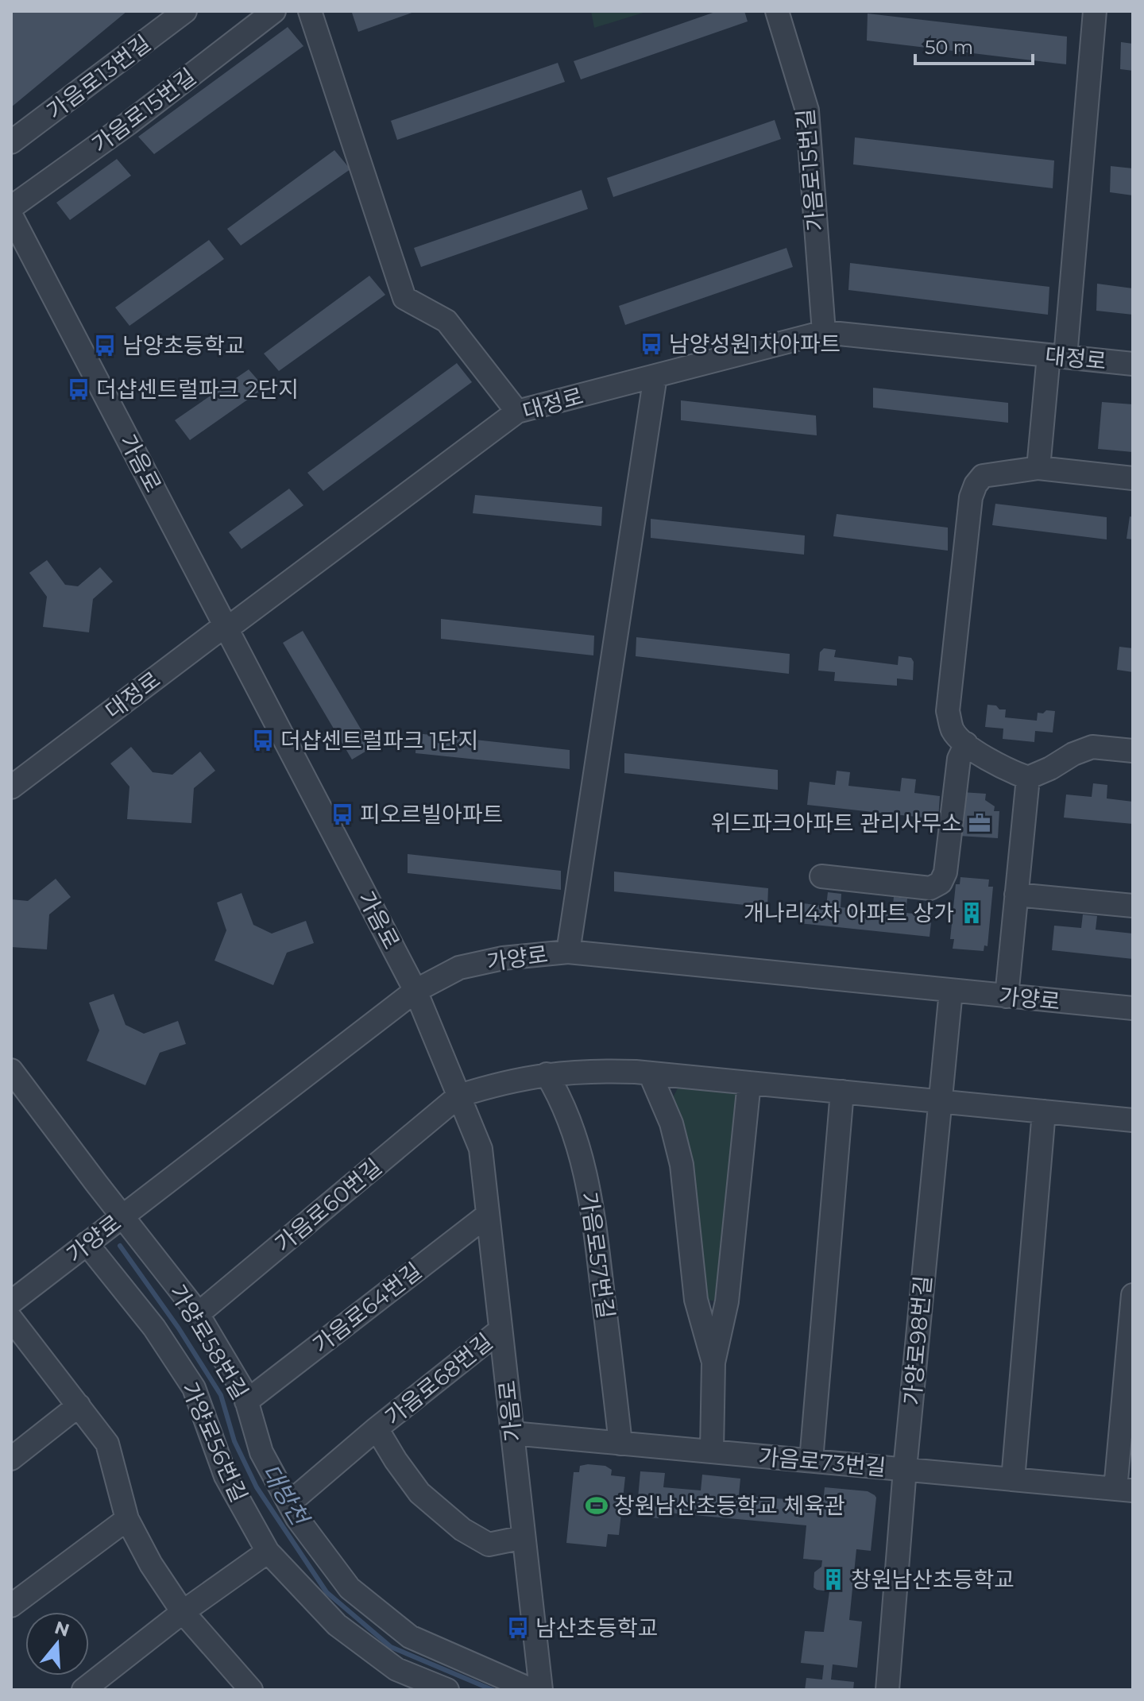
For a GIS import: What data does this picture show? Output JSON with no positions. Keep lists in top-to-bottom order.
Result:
{
  "streets": {
    "street": [
      "가음로13번길",
      "가음로15번길",
      "대정로",
      "가음로",
      "가양로",
      "가음로60번길",
      "가음로57번길",
      "가음로64번길",
      "가양로98번길",
      "가양로58번길",
      "가음로68번길",
      "가양로56번길",
      "가음로73번길"
    ]
  },
  "crossings": [
    ["가음로15번길", "대정로"],
    ["대정로", "가음로"],
    ["가음로", "가양로"],
    ["가음로", "가음로60번길"],
    ["가음로", "가음로64번길"],
    ["가음로", "가음로68번길"],
    ["가음로", "가음로73번길"],
    ["가양로", "가양로98번길"],
    ["가양로", "가양로58번길"],
    ["가양로", "가양로56번길"],
    ["가음로60번길", "가양로58번길"],
    ["가음로57번길", "가음로73번길"],
    ["가음로64번길", "가양로58번길"],
    ["가양로98번길", "가음로73번길"],
    ["가양로58번길", "가음로68번길"]
  ],
  "water": ["대방천"],
  "places": {
    "bus stop": [
      "남양성원1차아파트",
      "남양초등학교",
      "더샵센트럴파크 2단지",
      "더샵센트럴파크 1단지",
      "피오르빌아파트",
      "남산초등학교"
    ],
    "office": ["위드파크아파트 관리사무소"],
    "building": ["개나리4차 아파트 상가", "창원남산초등학교"],
    "sports": ["창원남산초등학교 체육관"]
  },
  "scale_bar": "50 m",
  "north": "top"
}
